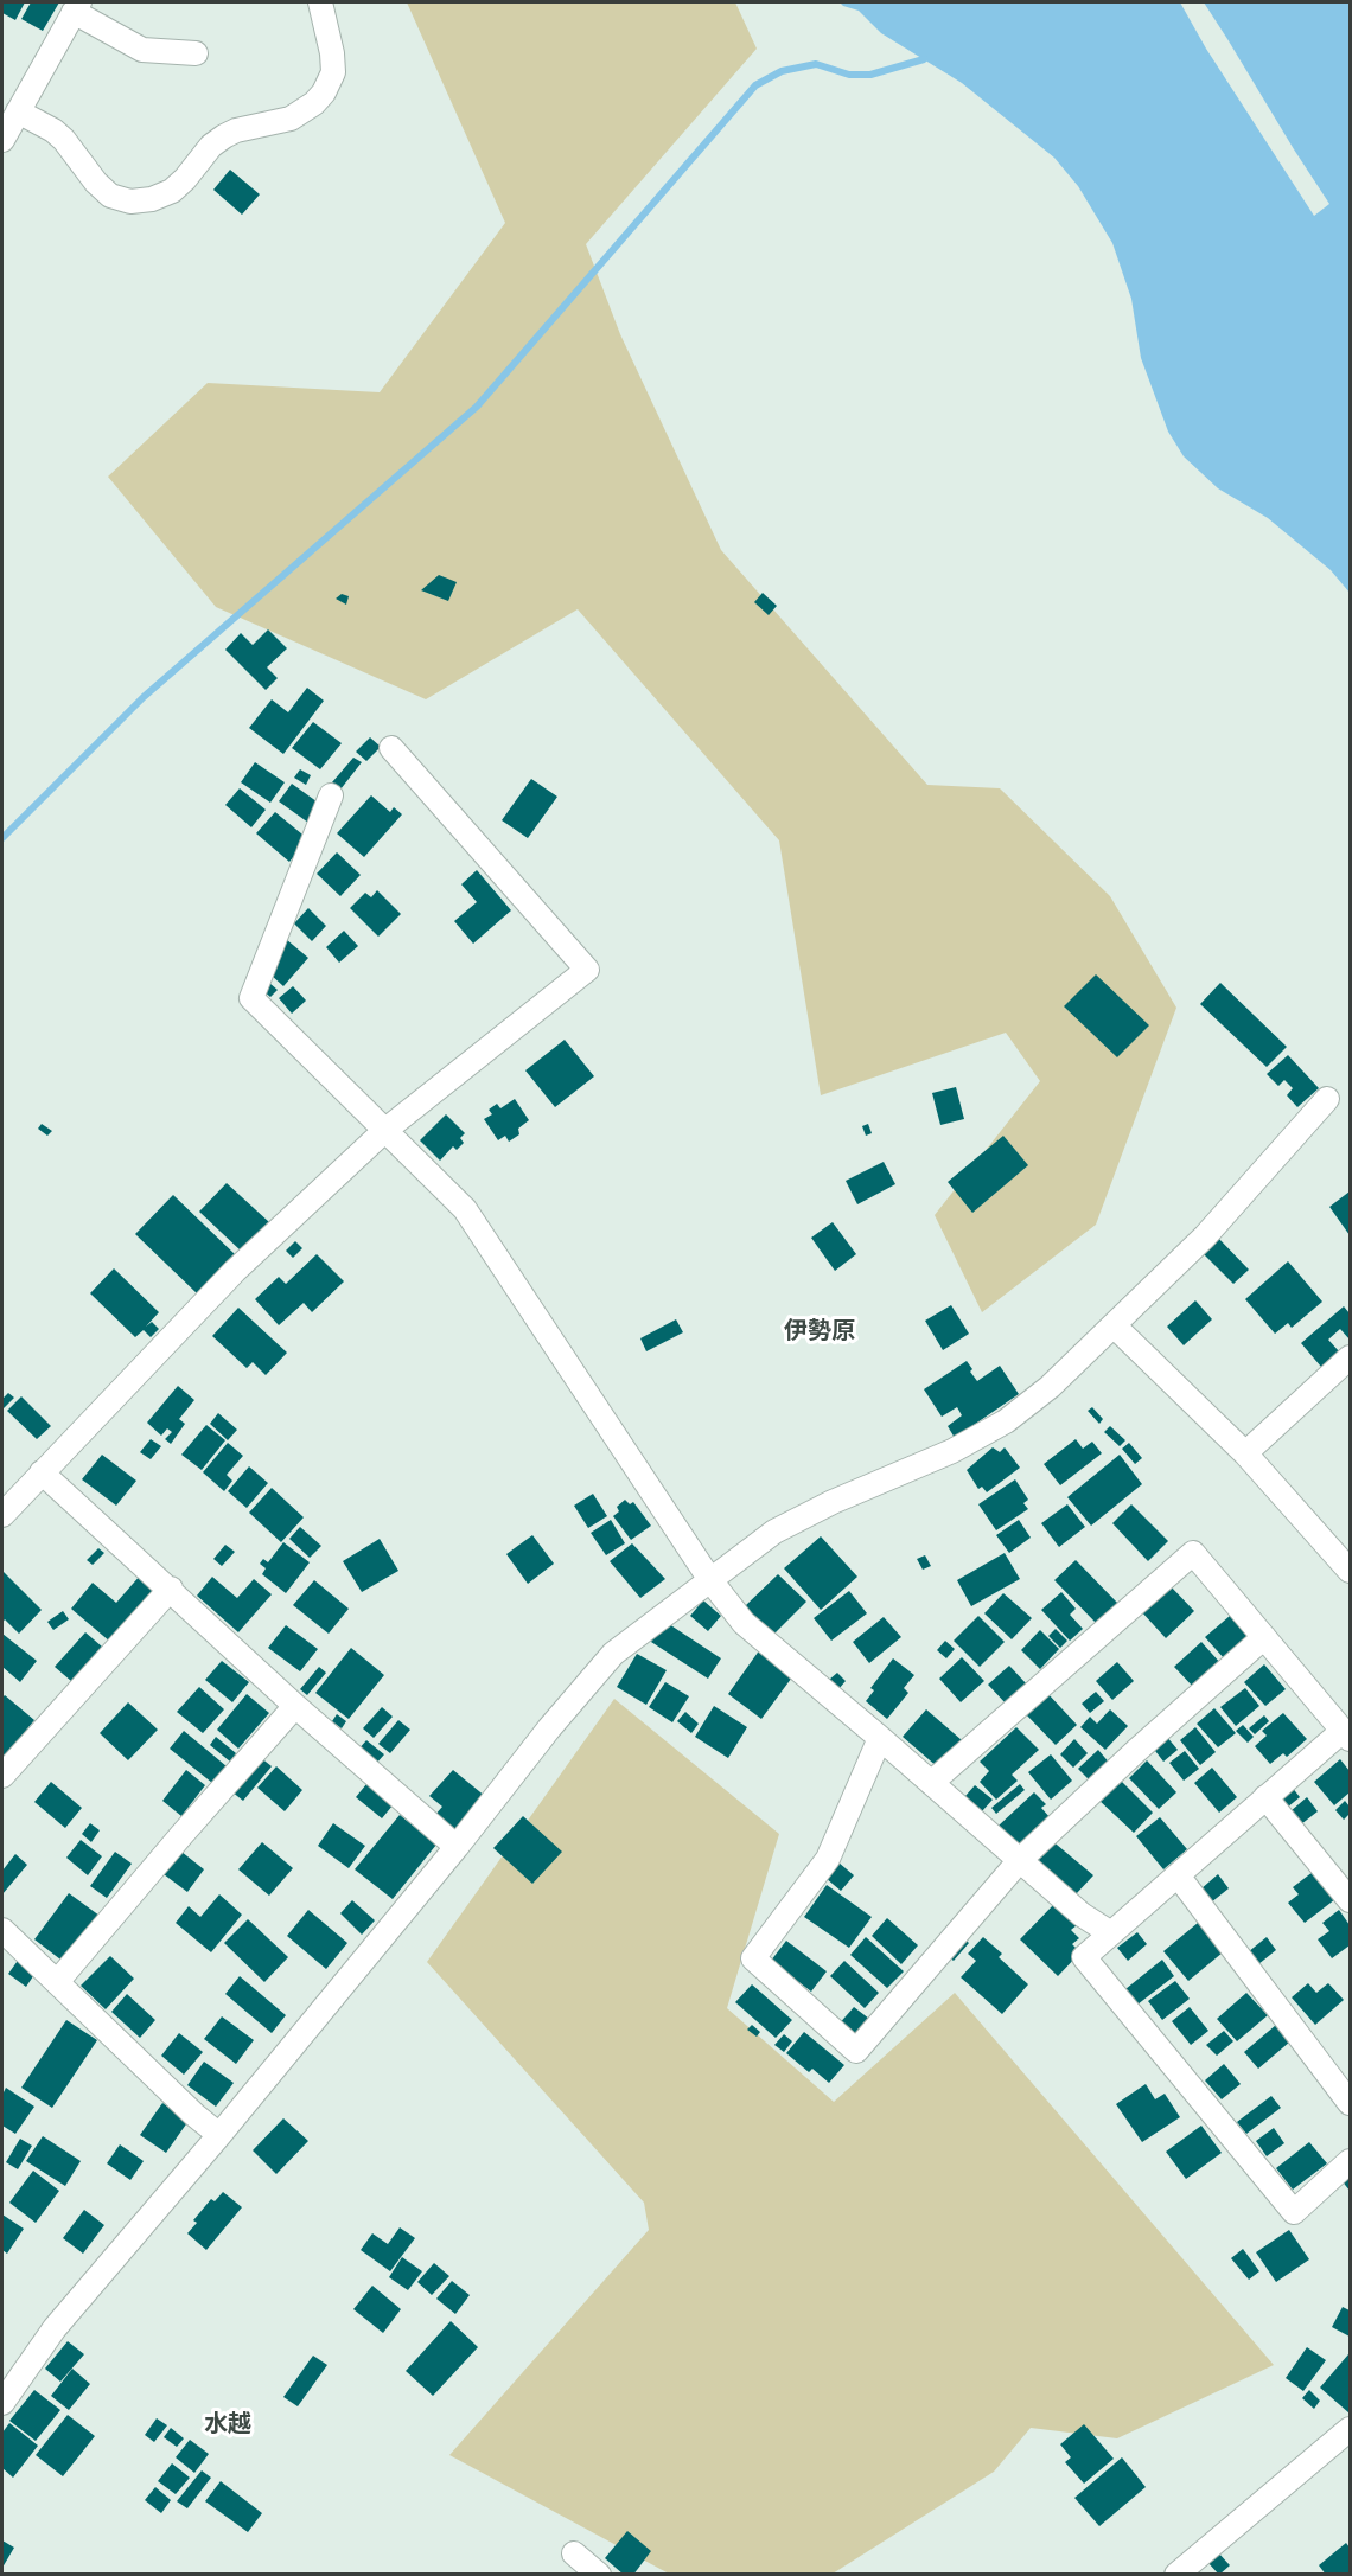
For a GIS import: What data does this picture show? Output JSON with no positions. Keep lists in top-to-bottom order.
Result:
{
  "districts": ["伊勢原", "水越"]
}
